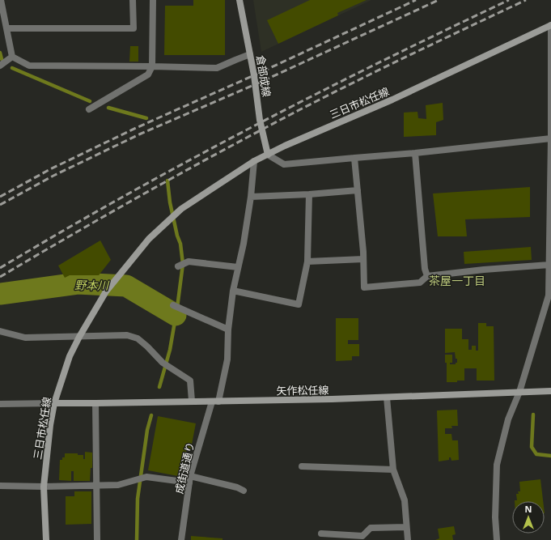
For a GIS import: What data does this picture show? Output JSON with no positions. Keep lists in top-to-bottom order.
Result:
{
  "streets": {
    "main road": ["倉部成線", "三日市松任線", "矢作松任線"],
    "street": ["成街道通り"]
  },
  "crossings": [
    ["倉部成線", "三日市松任線"],
    ["三日市松任線", "矢作松任線"],
    ["三日市松任線", "成街道通り"],
    ["矢作松任線", "成街道通り"]
  ],
  "districts": ["茶屋一丁目"],
  "water": ["野本川"],
  "north": "top"
}
